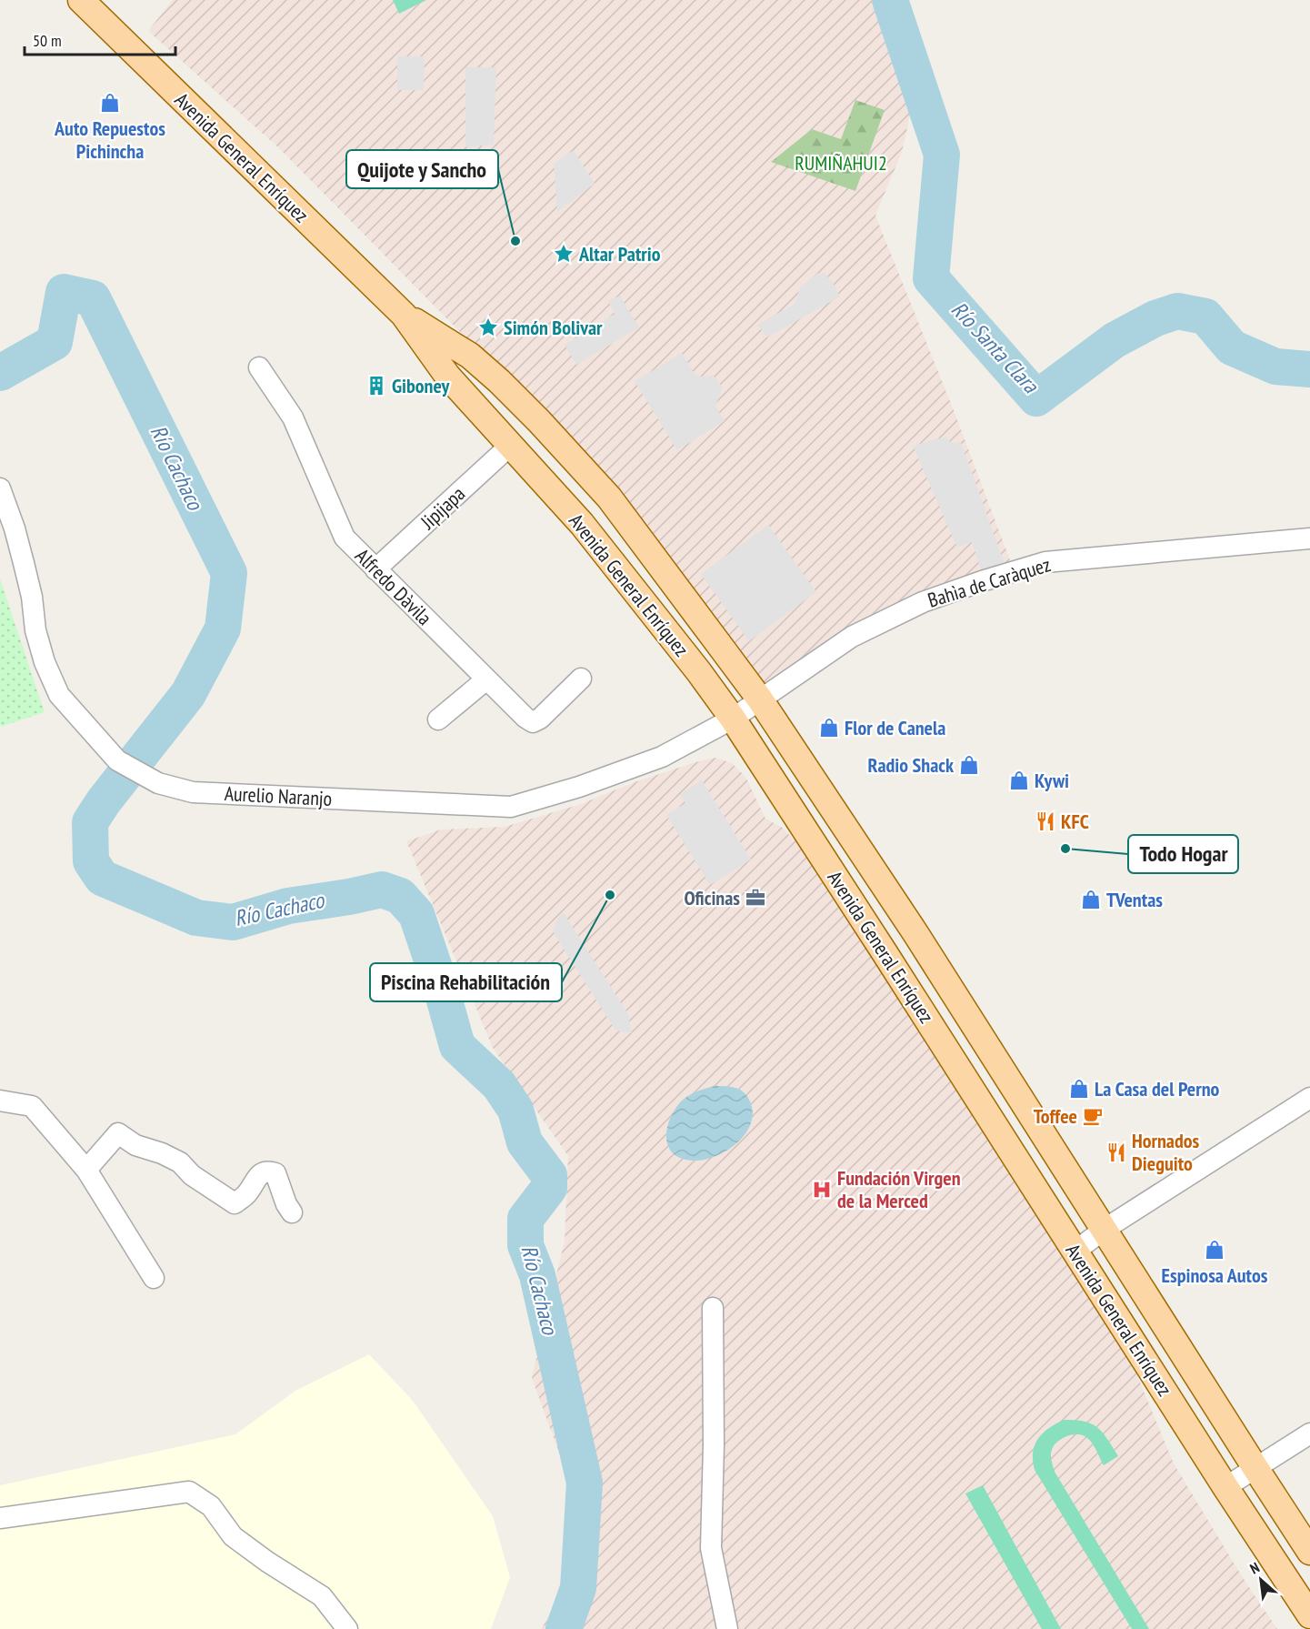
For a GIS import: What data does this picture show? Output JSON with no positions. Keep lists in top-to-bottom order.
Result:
{
  "streets": {
    "main road": ["Avenida General Enríquez"],
    "street": [
      "Jipijapa",
      "Bahìa de Caràquez",
      "Alfredo Dàvila",
      "Aurelio Naranjo"
    ]
  },
  "crossings": [
    ["Avenida General Enríquez", "Jipijapa"],
    ["Avenida General Enríquez", "Bahìa de Caràquez"],
    ["Avenida General Enríquez", "Aurelio Naranjo"],
    ["Jipijapa", "Alfredo Dàvila"],
    ["Bahìa de Caràquez", "Aurelio Naranjo"]
  ],
  "water": ["Río Santa Clara", "Río Cachaco"],
  "parks": ["RUMIÑAHUI2"],
  "places": {
    "shop": [
      "Auto Repuestos Pichincha",
      "Flor de Canela",
      "Radio Shack",
      "Kywi",
      "TVentas",
      "La Casa del Perno",
      "Espinosa Autos"
    ],
    "other": ["Quijote y Sancho", "Todo Hogar", "Piscina Rehabilitación"],
    "place": ["Altar Patrio", "Simón Bolivar"],
    "building": ["Giboney"],
    "restaurant": ["KFC", "Hornados Dieguito"],
    "office": ["Oficinas"],
    "cafe": ["Toffee"],
    "hospital": ["Fundación Virgen de la Merced"]
  },
  "scale_bar": "50 m",
  "north": "top left"
}
